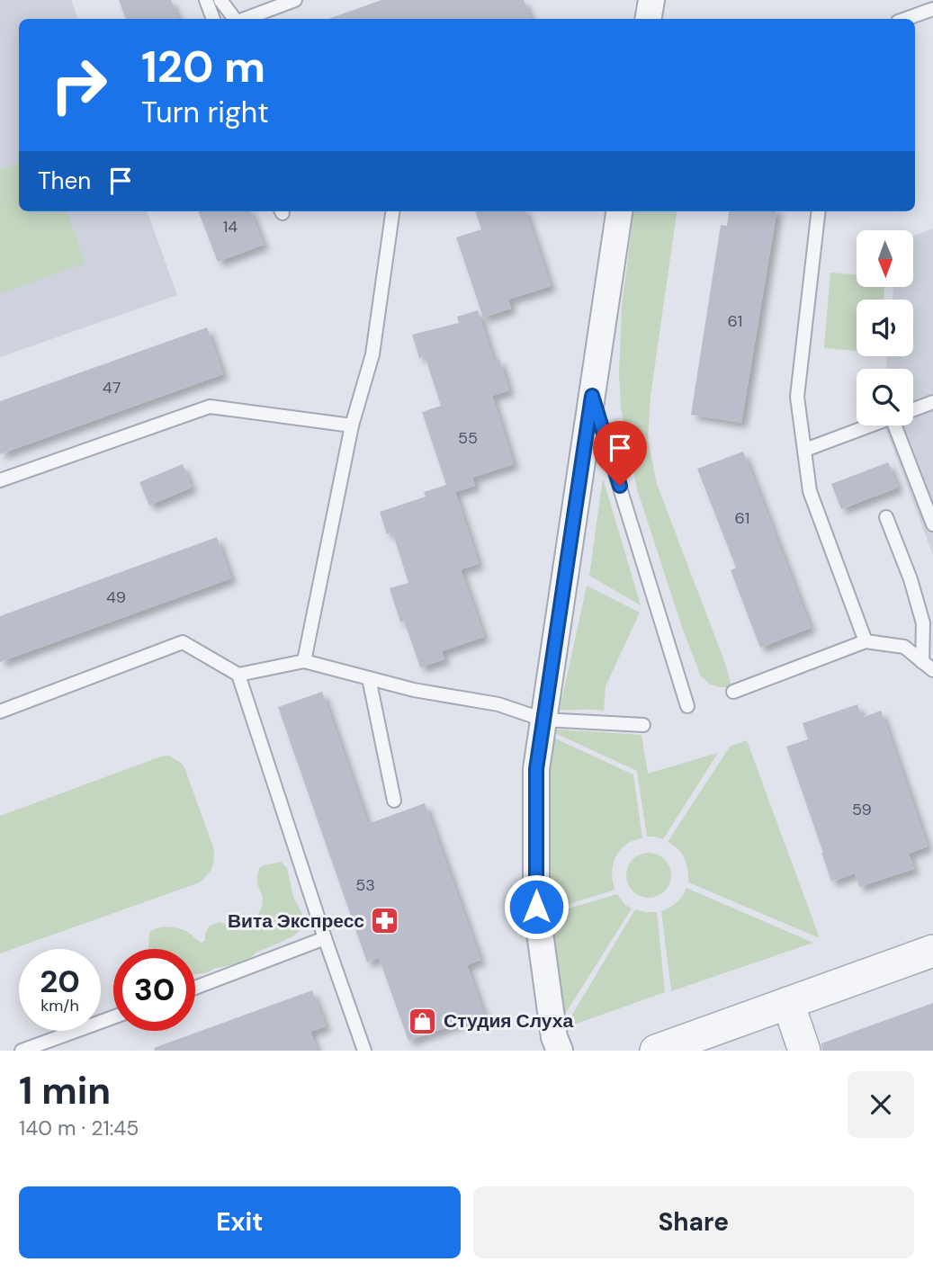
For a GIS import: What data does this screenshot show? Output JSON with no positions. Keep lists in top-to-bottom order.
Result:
{
  "places": {
    "pharmacy": ["Вита Экспресс"],
    "shop": ["Студия Слуха"]
  },
  "house_numbers": [
    "14",
    "61",
    "47",
    "55",
    "61",
    "49",
    "59",
    "53"
  ],
  "north": "bottom",
  "page": {
    "turn": ["120 m", "Turn right"],
    "then": "Then",
    "speed": "20 km/h",
    "limit": "30",
    "heading": ["1 min", "140 m · 21:45"],
    "buttons": ["Exit", "Share"]
  }
}
